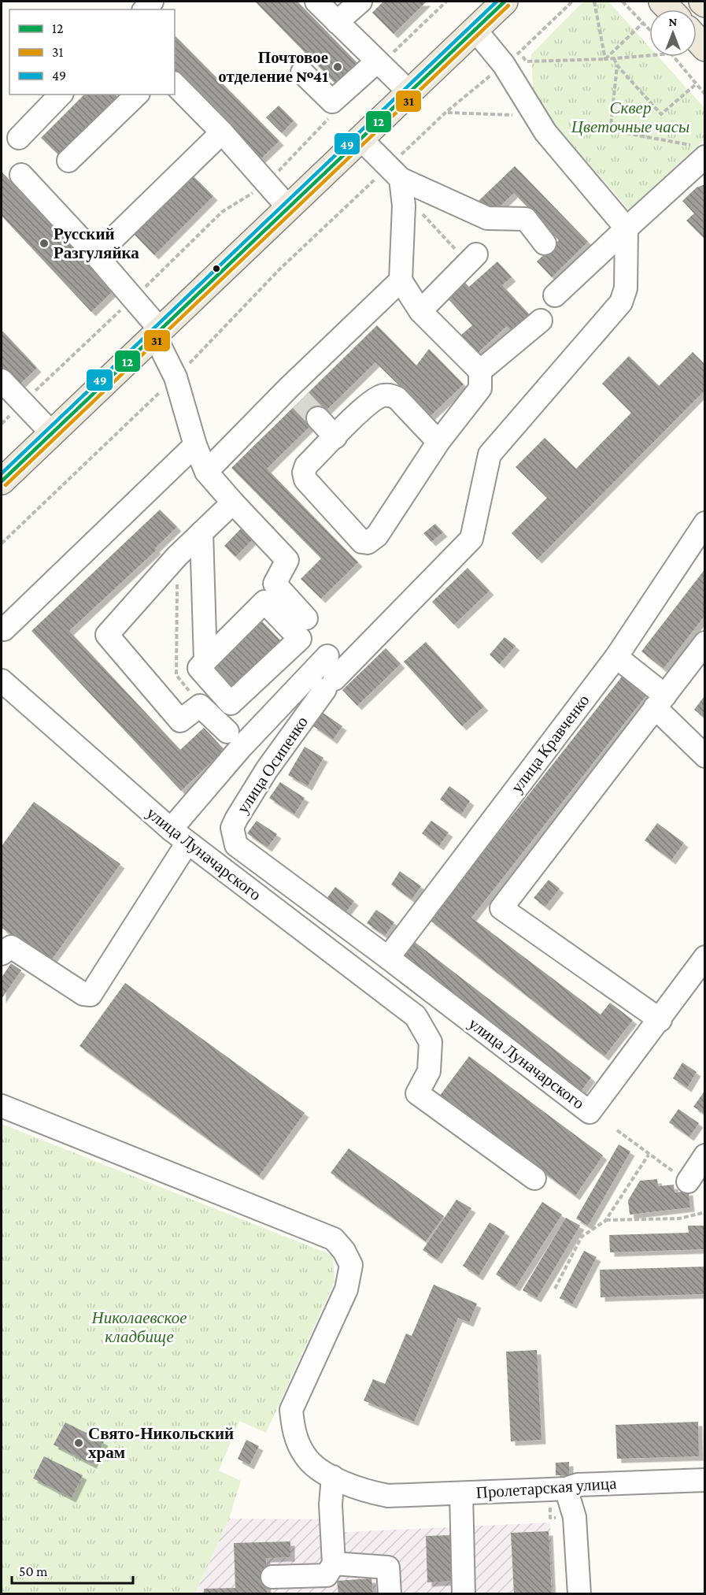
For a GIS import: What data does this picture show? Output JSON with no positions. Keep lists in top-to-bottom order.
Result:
{
  "streets": {
    "street": [
      "улица Кравченко",
      "улица Осипенко",
      "улица Луначарского",
      "Пролетарская улица"
    ]
  },
  "crossings": [
    ["улица Кравченко", "улица Луначарского"],
    ["улица Осипенко", "улица Луначарского"]
  ],
  "parks": ["Сквер Цветочные часы", "Николаевское кладбище"],
  "places": ["Почтовое отделение №41", "Русский Разгуляйка", "Свято-Никольский храм"],
  "lines": ["transit line 12", "transit line 49", "transit line 31"],
  "legend": ["12", "31", "49"],
  "scale_bar": "50 m",
  "north": "top"
}
